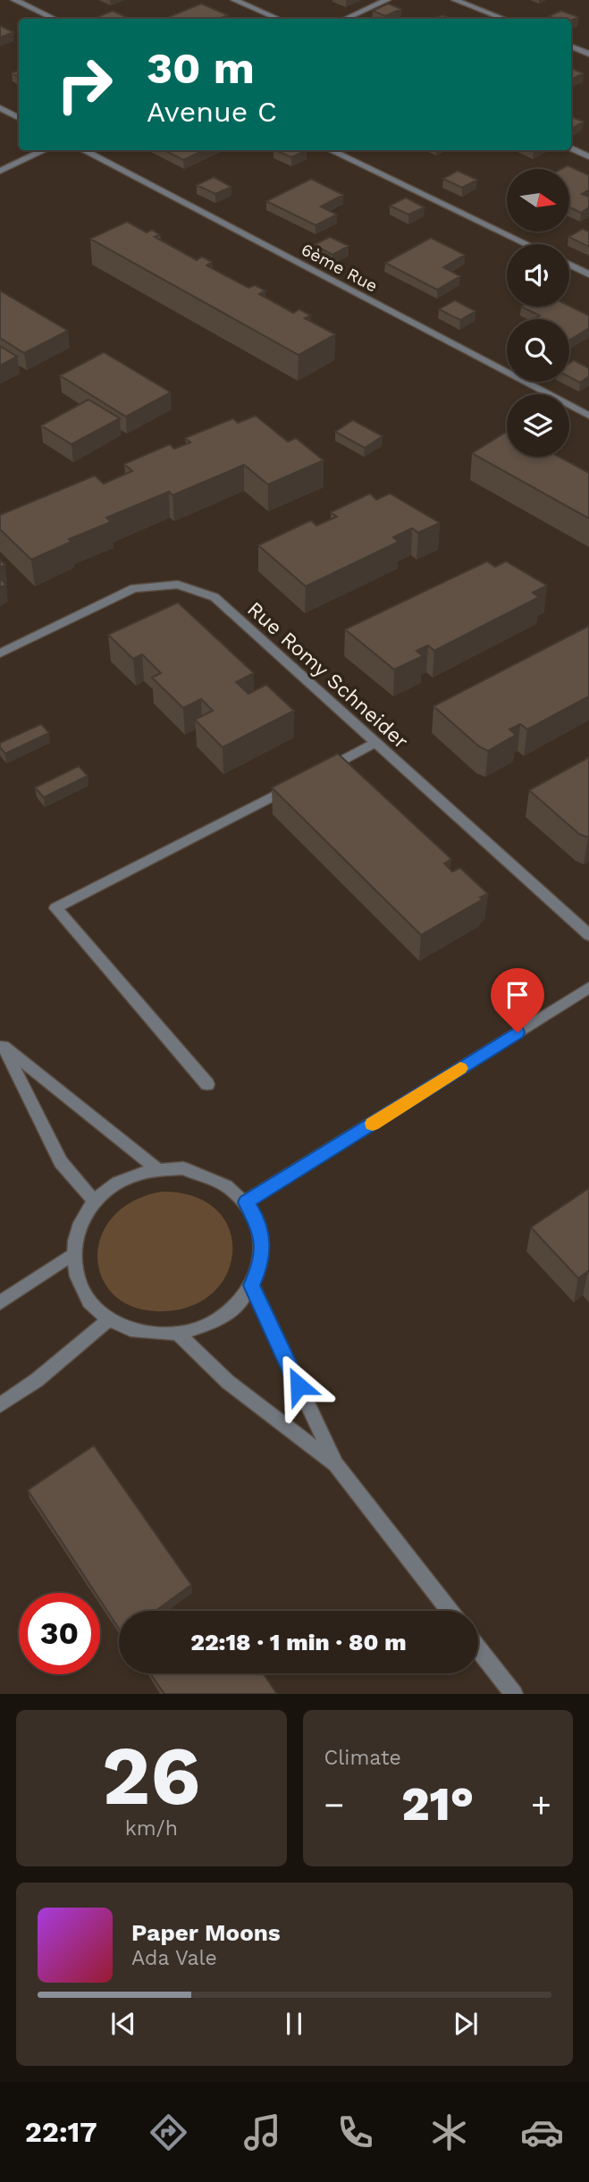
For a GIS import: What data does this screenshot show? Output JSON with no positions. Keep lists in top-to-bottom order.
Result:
{
  "streets": {
    "street": ["6ème Rue", "Rue Romy Schneider"]
  },
  "north": "right",
  "page": {
    "turn": ["30 m", "Avenue C"],
    "limit": "30",
    "trip": "22:18 · 1 min · 80 m",
    "tile": [
      ["26", "km/h"],
      "Climate"
    ],
    "heat": ["−", "21°", "+"],
    "song": ["Paper Moons", "Ada Vale"],
    "tabs": "22:17"
  }
}
